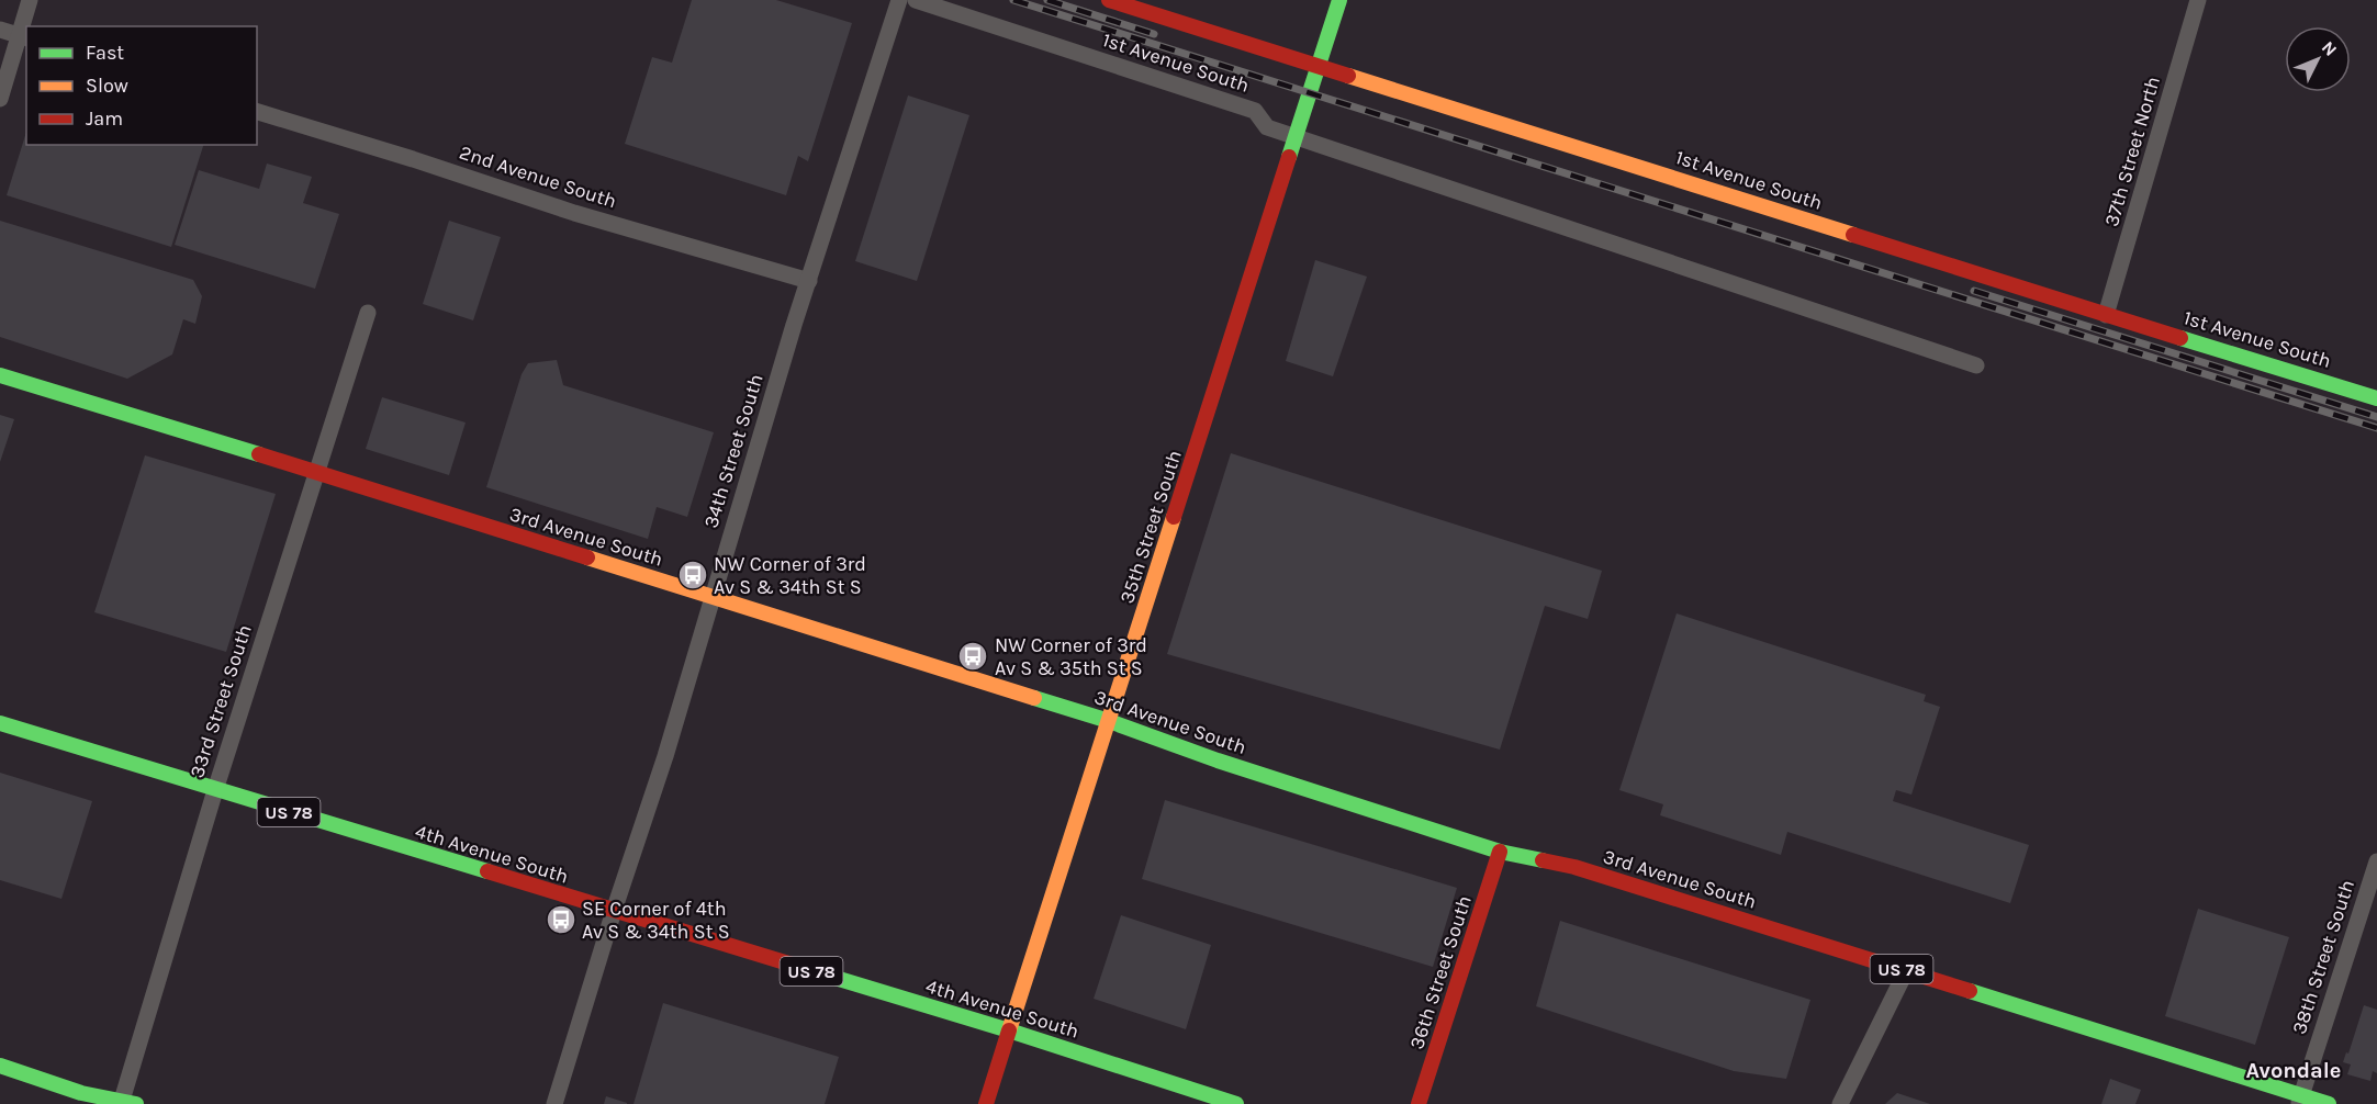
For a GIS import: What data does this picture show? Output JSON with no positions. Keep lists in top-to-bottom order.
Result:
{
  "streets": {
    "main road": [
      "1st Avenue South",
      "35th Street South",
      "3rd Avenue South",
      "US 78",
      "4th Avenue South",
      "36th Street South"
    ],
    "street": [
      "37th Street North",
      "2nd Avenue South",
      "34th Street South",
      "33rd Street South",
      "38th Street South"
    ]
  },
  "crossings": [
    ["1st Avenue South", "37th Street North"],
    ["2nd Avenue South", "34th Street South"],
    ["34th Street South", "3rd Avenue South"],
    ["34th Street South", "4th Avenue South"],
    ["35th Street South", "3rd Avenue South"],
    ["35th Street South", "4th Avenue South"],
    ["3rd Avenue South", "33rd Street South"],
    ["3rd Avenue South", "38th Street South"],
    ["3rd Avenue South", "36th Street South"],
    ["33rd Street South", "4th Avenue South"]
  ],
  "districts": ["Avondale"],
  "places": {
    "bus stop": ["NW Corner of 3rd Av S & 34th St S", "NW Corner of 3rd Av S & 35th St S", "SE Corner of 4th Av S & 34th St S"]
  },
  "legend": ["Fast", "Slow", "Jam"],
  "north": "top right"
}
